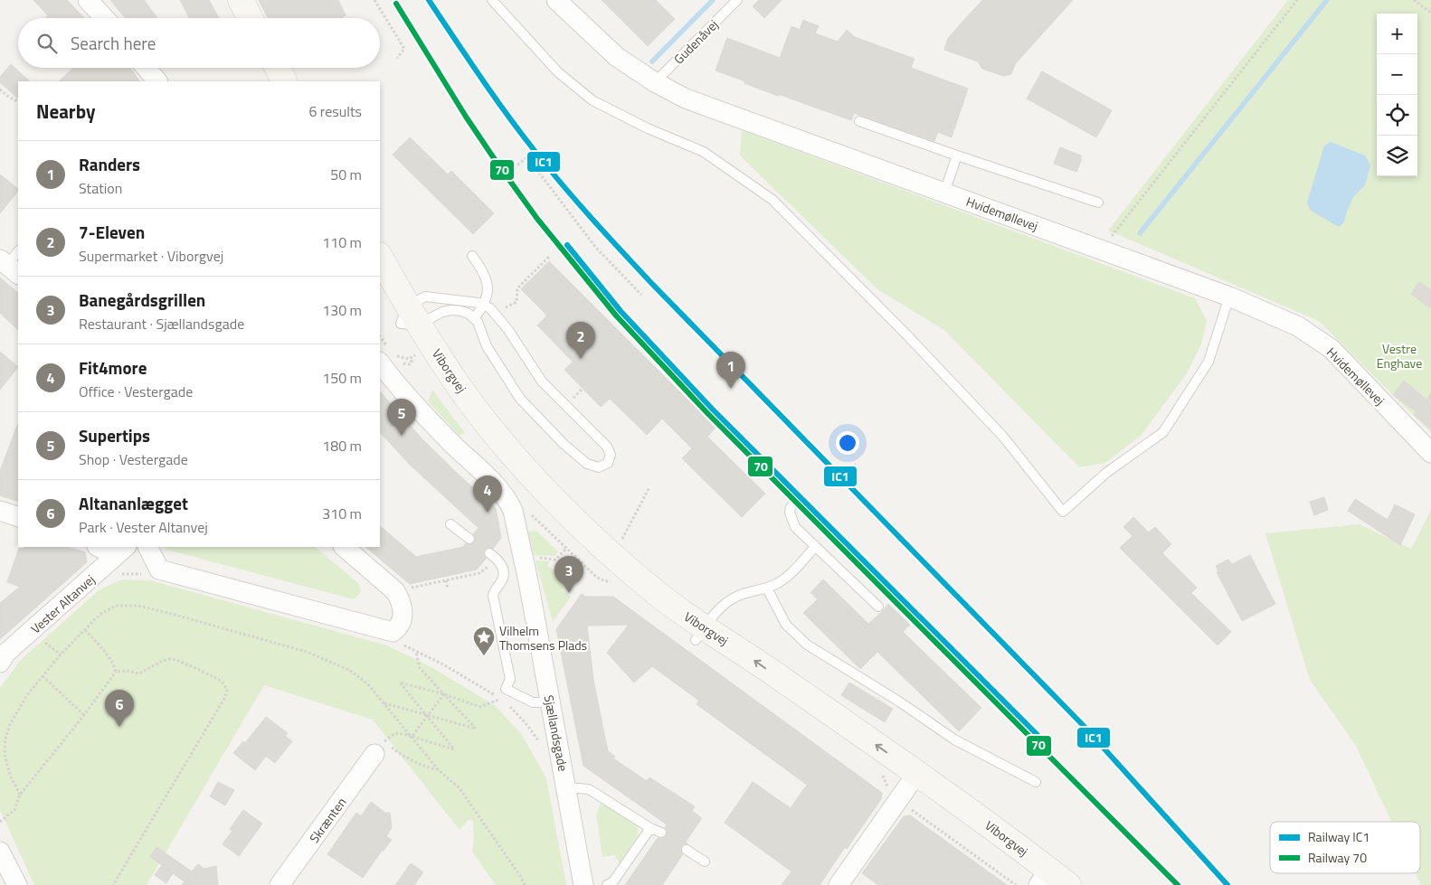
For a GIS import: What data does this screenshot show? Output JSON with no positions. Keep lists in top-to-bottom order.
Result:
{
  "streets": {
    "main road": ["Viborgvej"],
    "street": [
      "Hvidemøllevej",
      "Vester Altanvej",
      "Sjællandsgade",
      "Skrænten"
    ],
    "lane": ["Gudenåvej"]
  },
  "crossings": [
    ["Gudenåvej", "Hvidemøllevej"]
  ],
  "parks": ["Vestre Enghave"],
  "places": {
    "place": ["Vilhelm Thomsens Plads"]
  },
  "lines": ["rail line IC1", "rail line 70"],
  "legend": ["Railway IC1", "Railway 70"],
  "page": {
    "map_buttons": ["+", "−"],
    "search": "Search here",
    "heading": ["Nearby", "6 results"],
    "list": [
      {
        "mark": "1",
        "name": "Randers",
        "note": "Station",
        "value": "50 m"
      },
      {
        "mark": "2",
        "name": "7-Eleven",
        "note": "Supermarket · Viborgvej",
        "value": "110 m"
      },
      {
        "mark": "3",
        "name": "Banegårdsgrillen",
        "note": "Restaurant · Sjællandsgade",
        "value": "130 m"
      },
      {
        "mark": "4",
        "name": "Fit4more",
        "note": "Office · Vestergade",
        "value": "150 m"
      },
      {
        "mark": "5",
        "name": "Supertips",
        "note": "Shop · Vestergade",
        "value": "180 m"
      },
      {
        "mark": "6",
        "name": "Altananlægget",
        "note": "Park · Vester Altanvej",
        "value": "310 m"
      }
    ],
    "pins": [
      "2",
      "1",
      "5",
      "4",
      "3",
      "6"
    ]
  }
}
